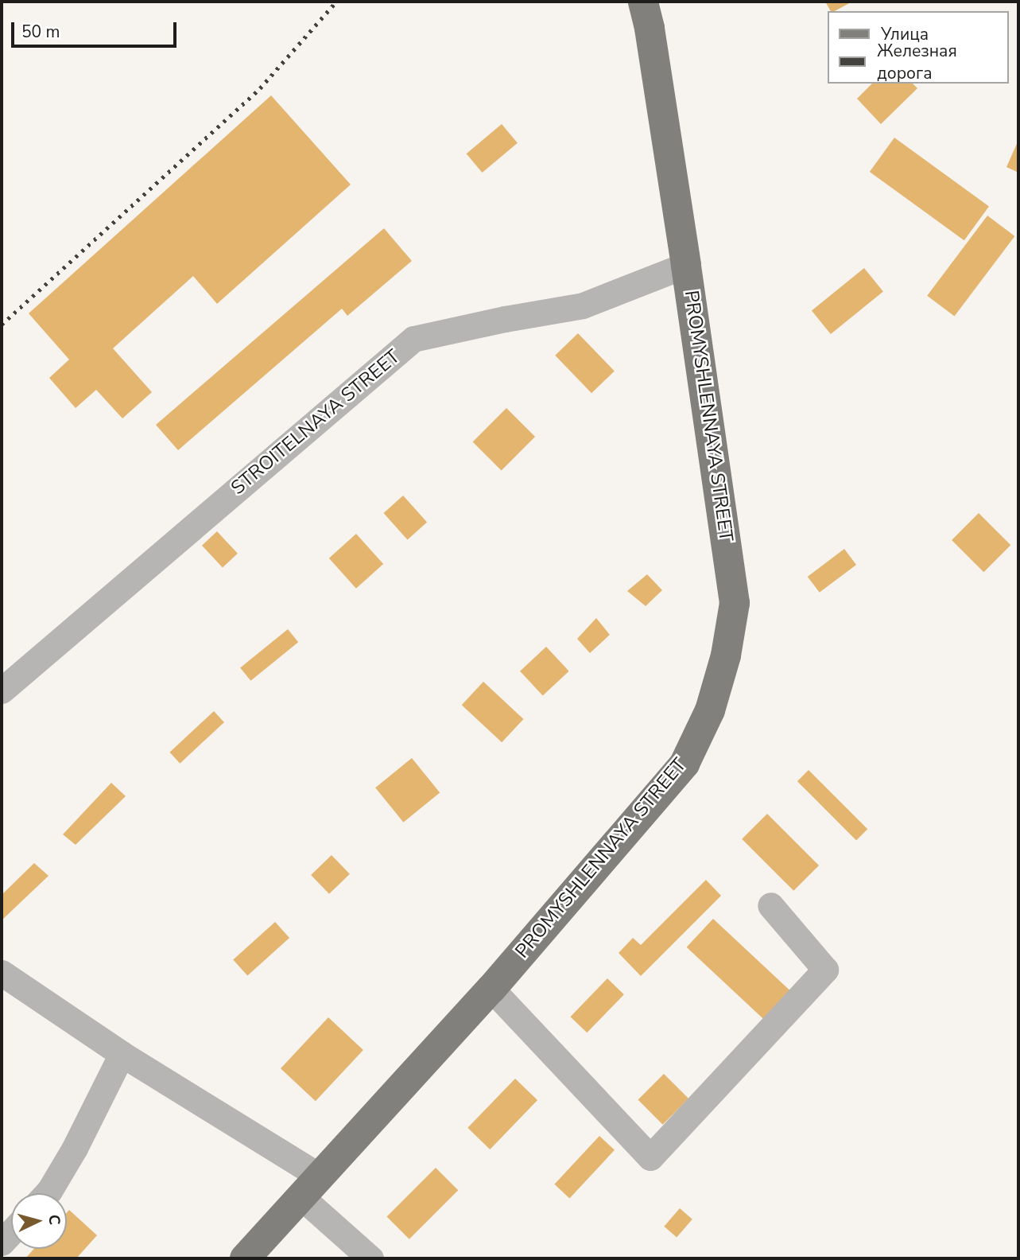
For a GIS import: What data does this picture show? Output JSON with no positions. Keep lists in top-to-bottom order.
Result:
{
  "streets": {
    "main road": ["PROMYSHLENNAYA STREET"],
    "street": ["STROITELNAYA STREET"]
  },
  "crossings": [
    ["PROMYSHLENNAYA STREET", "STROITELNAYA STREET"]
  ],
  "legend": ["Улица", "Железная дорога"],
  "scale_bar": "50 m",
  "north": "right"
}
